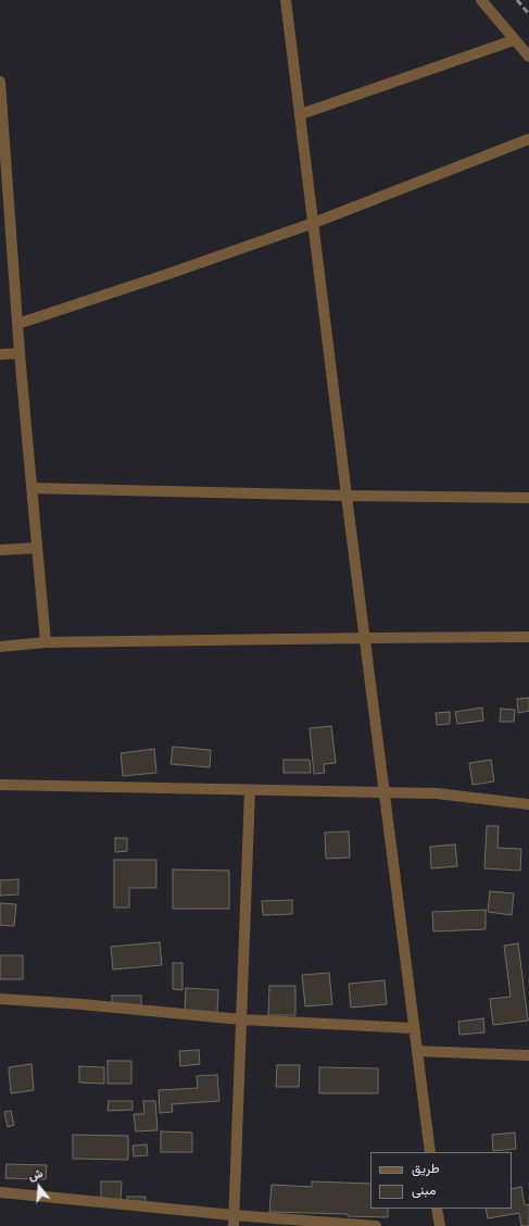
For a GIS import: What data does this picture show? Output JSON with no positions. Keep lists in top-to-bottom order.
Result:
{
  "legend": ["طريق", "مبنى"],
  "north": "top"
}
